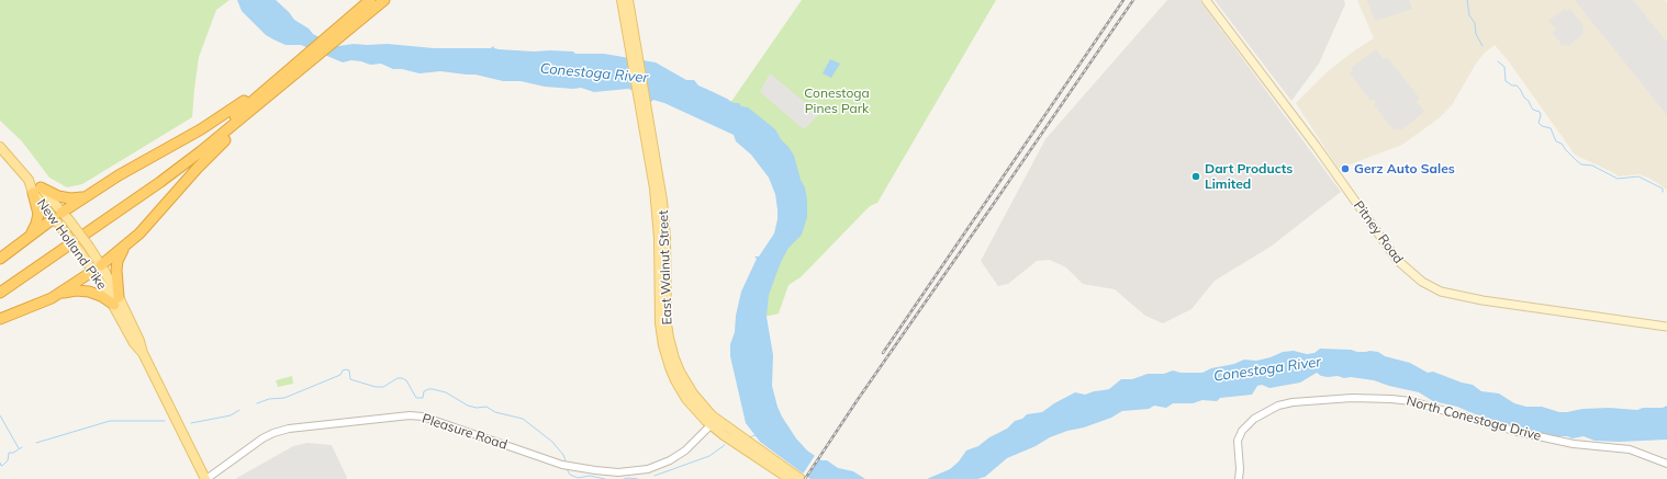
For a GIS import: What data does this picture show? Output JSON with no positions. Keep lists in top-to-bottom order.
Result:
{
  "streets": {
    "main road": ["Pitney Road", "New Holland Pike", "East Walnut Street"],
    "street": ["North Conestoga Drive", "Pleasure Road"]
  },
  "crossings": [
    ["New Holland Pike", "Pleasure Road"],
    ["East Walnut Street", "Pleasure Road"]
  ],
  "water": ["Conestoga River"],
  "parks": ["Conestoga Pines Park"],
  "places": ["Gerz Auto Sales", "Dart Products Limited"]
}
